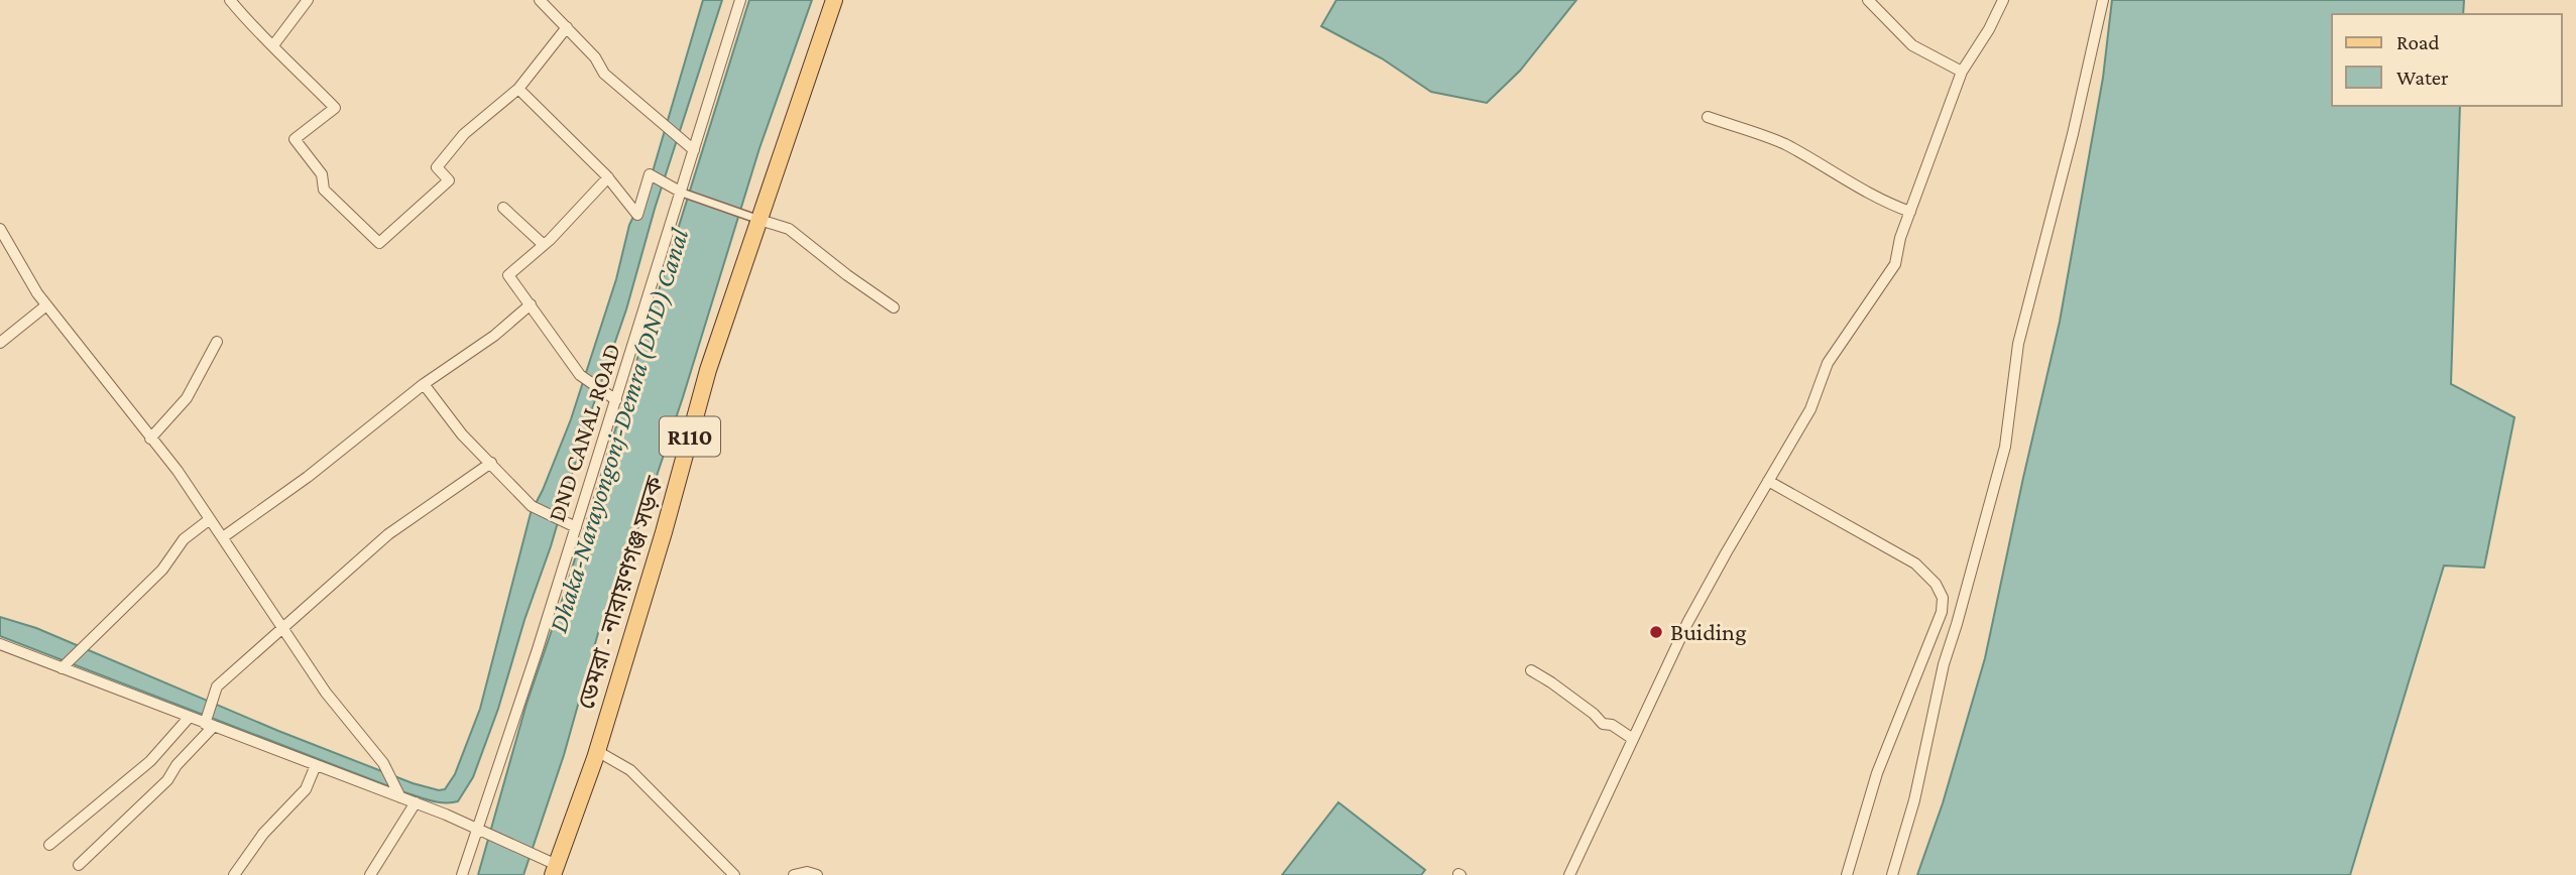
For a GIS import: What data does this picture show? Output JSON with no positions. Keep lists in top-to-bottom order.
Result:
{
  "streets": {
    "main road": ["R110", "ডেমরা - নারায়ণগঞ্জ সড়ক"],
    "street": ["DND CANAL ROAD"]
  },
  "water": ["Dhaka-Narayongonj-Demra (DND) Canal"],
  "places": ["Buiding"],
  "legend": ["Road", "Water"]
}
